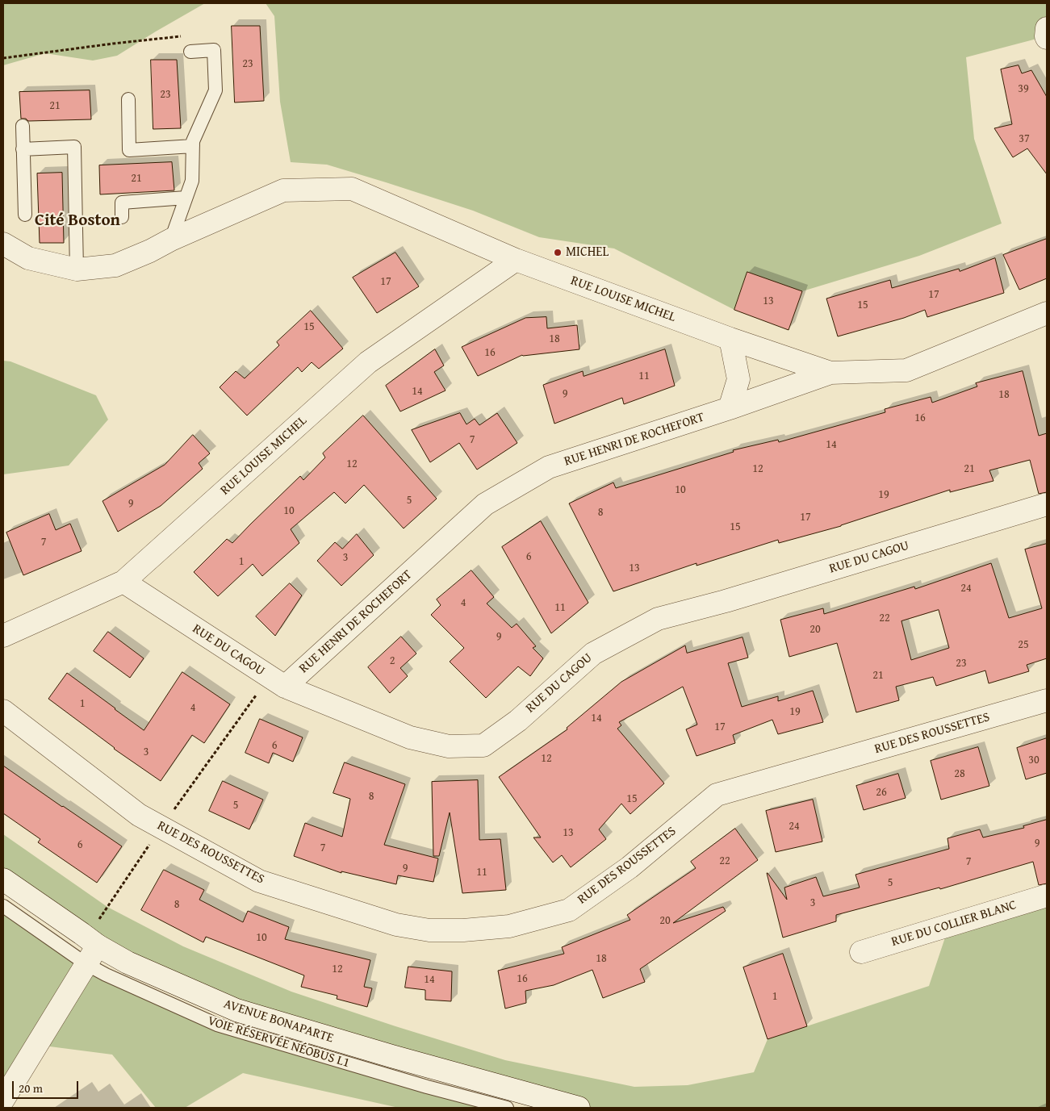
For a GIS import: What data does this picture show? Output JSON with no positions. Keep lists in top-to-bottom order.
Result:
{
  "streets": {
    "street": [
      "RUE LOUISE MICHEL",
      "RUE HENRI DE ROCHEFORT",
      "RUE DU CAGOU",
      "RUE DES ROUSSETTES",
      "RUE DU COLLIER BLANC",
      "AVENUE BONAPARTE"
    ],
    "lane": ["VOIE RÉSERVÉE NÉOBUS L1"]
  },
  "crossings": [
    ["RUE LOUISE MICHEL", "RUE HENRI DE ROCHEFORT"],
    ["RUE LOUISE MICHEL", "RUE DU CAGOU"],
    ["RUE HENRI DE ROCHEFORT", "RUE DU CAGOU"]
  ],
  "districts": ["Cité Boston"],
  "places": ["MICHEL"],
  "house_numbers": [
    "23",
    "39",
    "23",
    "21",
    "37",
    "21",
    "17",
    "17",
    "13",
    "15",
    "15",
    "18",
    "16",
    "11",
    "14",
    "9",
    "18",
    "16",
    "7",
    "14",
    "12",
    "12",
    "21",
    "10",
    "19",
    "5",
    "9",
    "10",
    "8",
    "17",
    "15",
    "7",
    "6",
    "3",
    "1",
    "13",
    "24",
    "4",
    "11",
    "22",
    "20",
    "9",
    "25",
    "2",
    "23",
    "21",
    "1",
    "4",
    "19",
    "14",
    "17",
    "6",
    "3",
    "12",
    "30",
    "28",
    "26",
    "8",
    "15",
    "5",
    "24",
    "13",
    "9",
    "6",
    "7",
    "22",
    "7",
    "9",
    "11",
    "5",
    "3",
    "8",
    "20",
    "10",
    "18",
    "12",
    "16",
    "14",
    "1"
  ],
  "scale_bar": "20 m"
}
